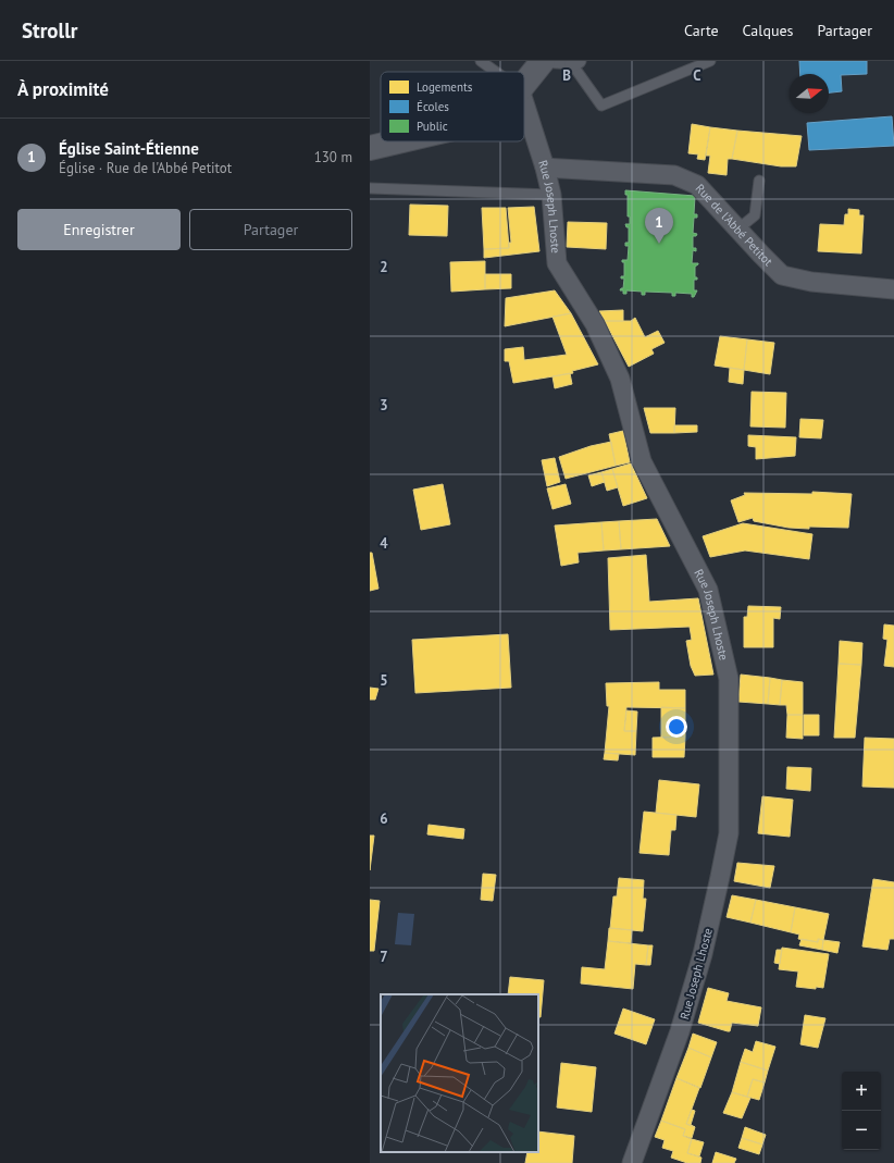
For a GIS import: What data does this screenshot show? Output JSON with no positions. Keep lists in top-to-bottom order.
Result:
{
  "streets": {
    "street": ["Rue Joseph Lhoste", "Rue de l'Abbé Petitot"]
  },
  "crossings": [
    ["Rue Joseph Lhoste", "Rue de l'Abbé Petitot"]
  ],
  "legend": ["Logements", "Écoles", "Public"],
  "north": "right",
  "page": {
    "header": "Strollr",
    "nav": ["Carte", "Calques", "Partager"],
    "heading": "À proximité",
    "list": [
      {
        "mark": "1",
        "name": "Église Saint-Étienne",
        "note": "Église · Rue de l'Abbé Petitot",
        "value": "130 m"
      }
    ],
    "buttons": ["Enregistrer", "Partager"],
    "pins": "1",
    "map_buttons": ["+", "−"]
  },
  "grid": {
    "columns": ["B", "C"],
    "rows": [
      "2",
      "3",
      "4",
      "5",
      "6",
      "7"
    ]
  }
}
